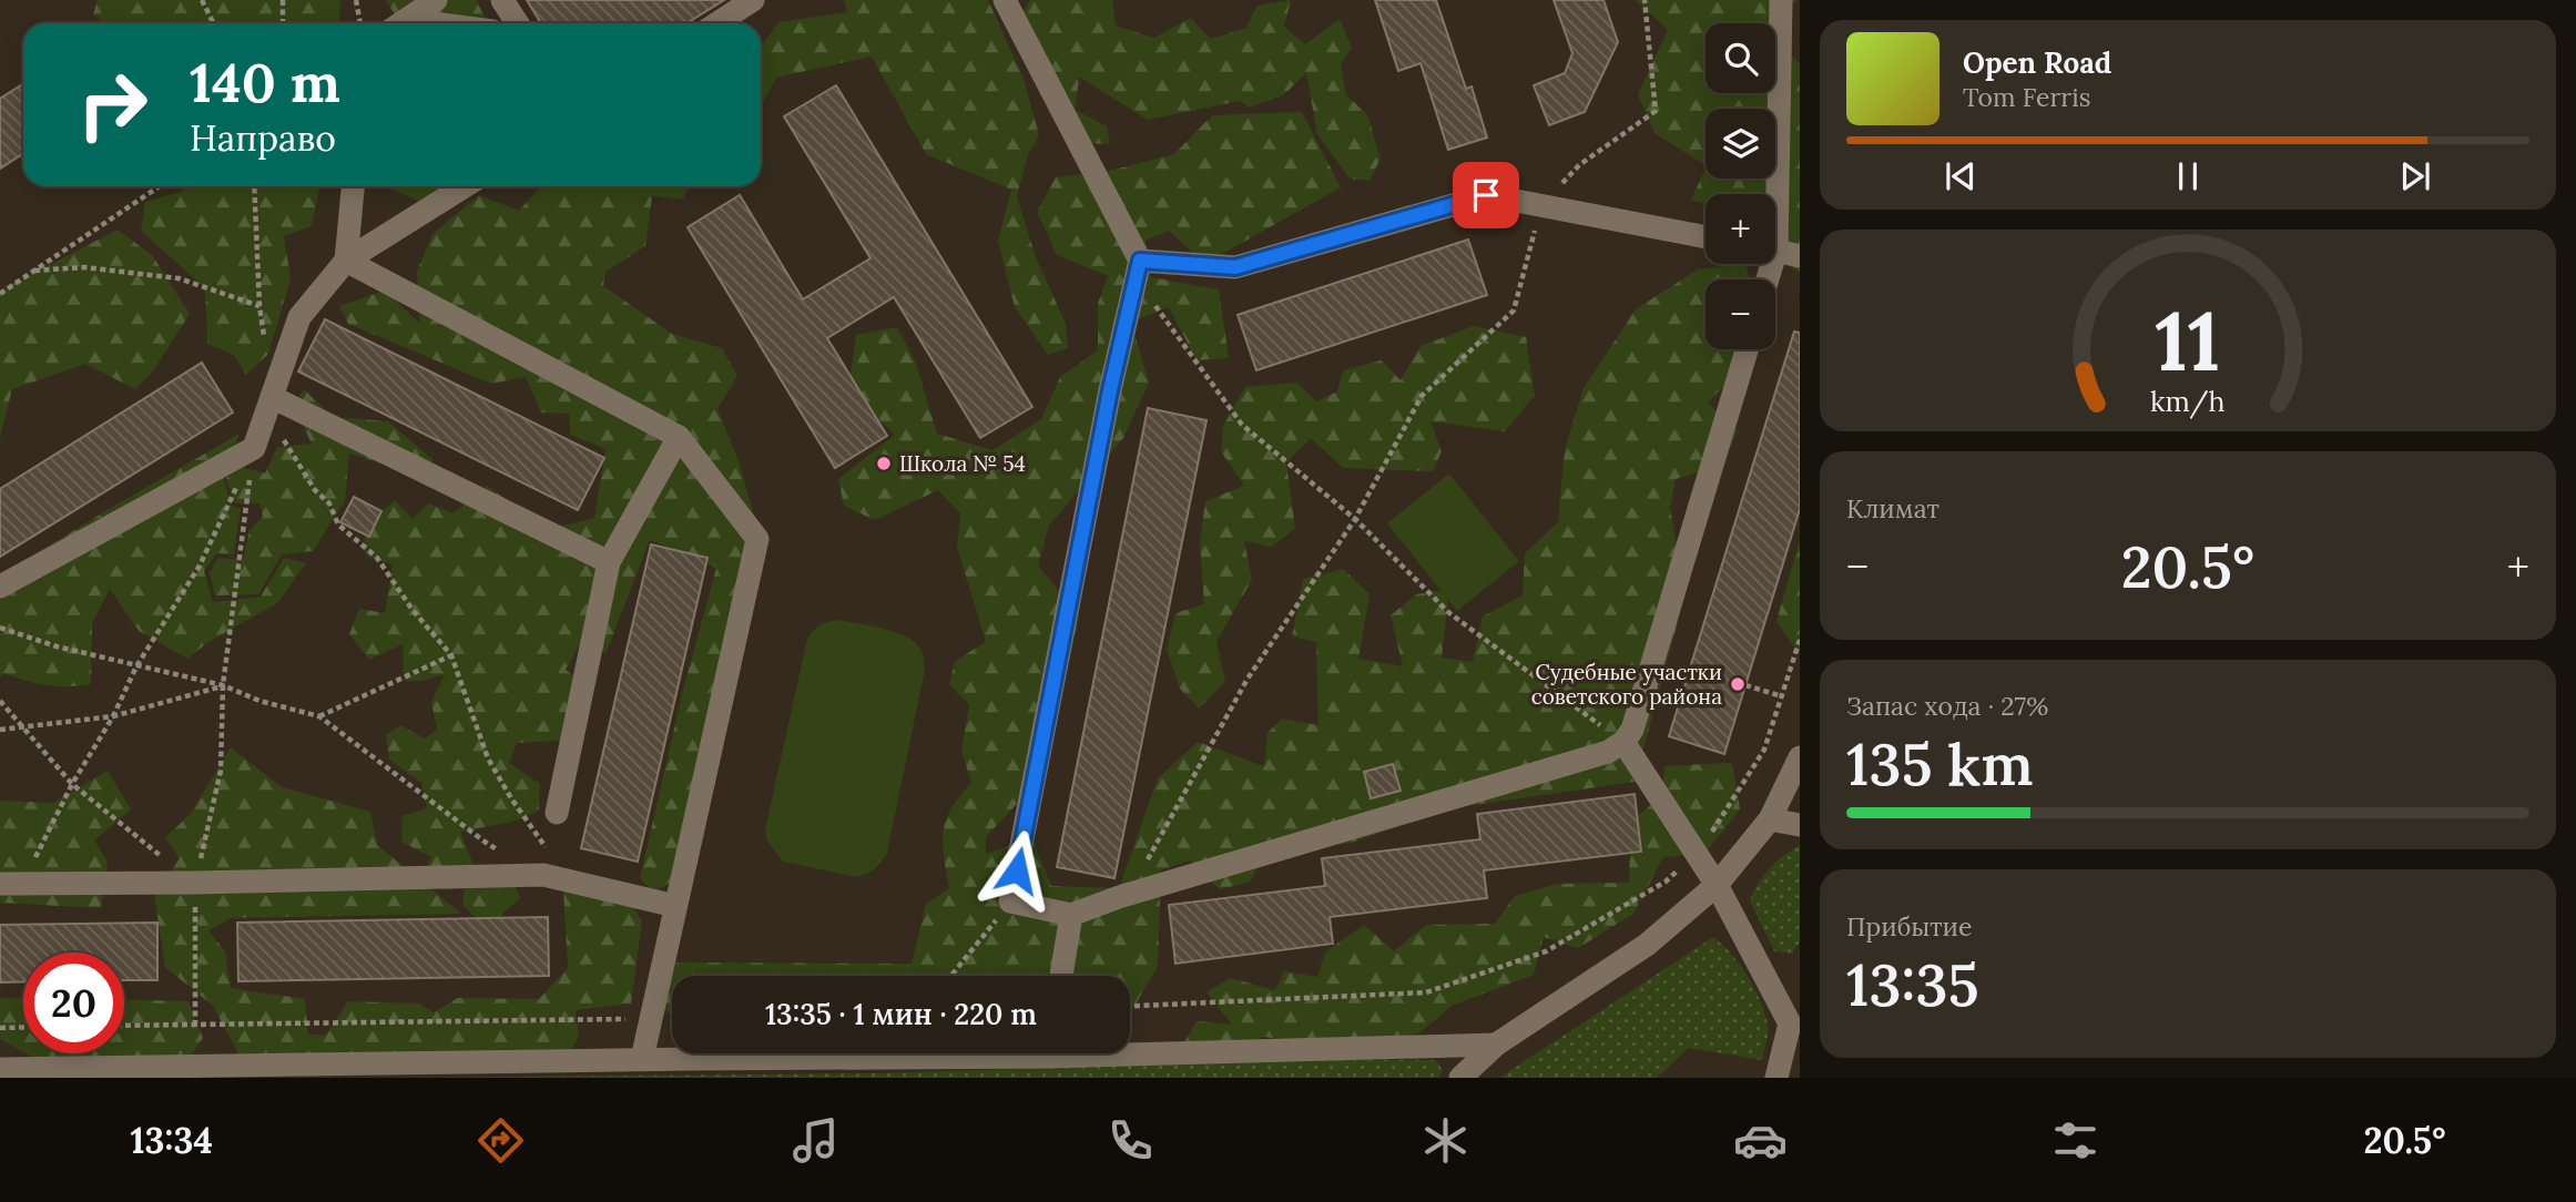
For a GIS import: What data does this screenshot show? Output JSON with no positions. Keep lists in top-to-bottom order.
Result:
{
  "places": ["Школа № 54", "Судебные участки советского района"],
  "page": {
    "map_buttons": ["+", "−"],
    "turn": ["140 m", "Направо"],
    "song": ["Open Road", "Tom Ferris"],
    "tile": [
      "Климат",
      ["Запас хода · 27%", "135 km"],
      ["Прибытие", "13:35"]
    ],
    "heat": ["−", "20.5°", "+"],
    "limit": "20",
    "trip": "13:35 · 1 мин · 220 m",
    "tabs": ["13:34", "20.5°"],
    "gauge": ["11", "km/h"]
  }
}
